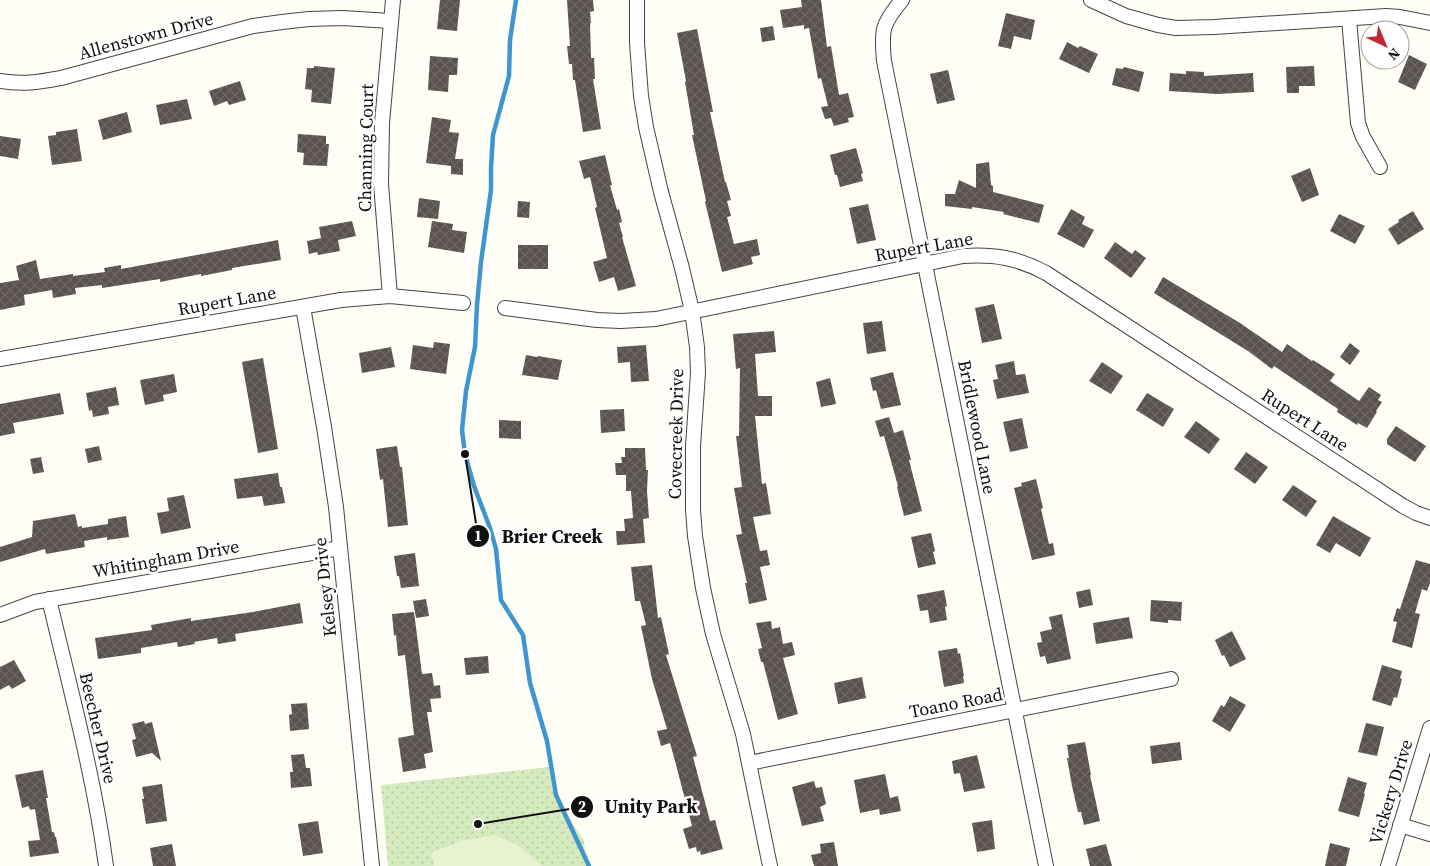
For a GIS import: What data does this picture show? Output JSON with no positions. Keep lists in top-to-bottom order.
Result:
{
  "streets": {
    "street": [
      "Allenstown Drive",
      "Channing Court",
      "Rupert Lane",
      "Bridlewood Lane",
      "Covecreek Drive",
      "Whitingham Drive",
      "Kelsey Drive",
      "Toano Road",
      "Beecher Drive",
      "Vickery Drive"
    ]
  },
  "crossings": [
    ["Allenstown Drive", "Channing Court"],
    ["Channing Court", "Rupert Lane"],
    ["Rupert Lane", "Bridlewood Lane"],
    ["Rupert Lane", "Covecreek Drive"],
    ["Rupert Lane", "Kelsey Drive"],
    ["Bridlewood Lane", "Toano Road"],
    ["Covecreek Drive", "Toano Road"],
    ["Whitingham Drive", "Kelsey Drive"],
    ["Whitingham Drive", "Beecher Drive"]
  ],
  "places": ["Brier Creek", "Unity Park"],
  "north": "bottom right"
}
